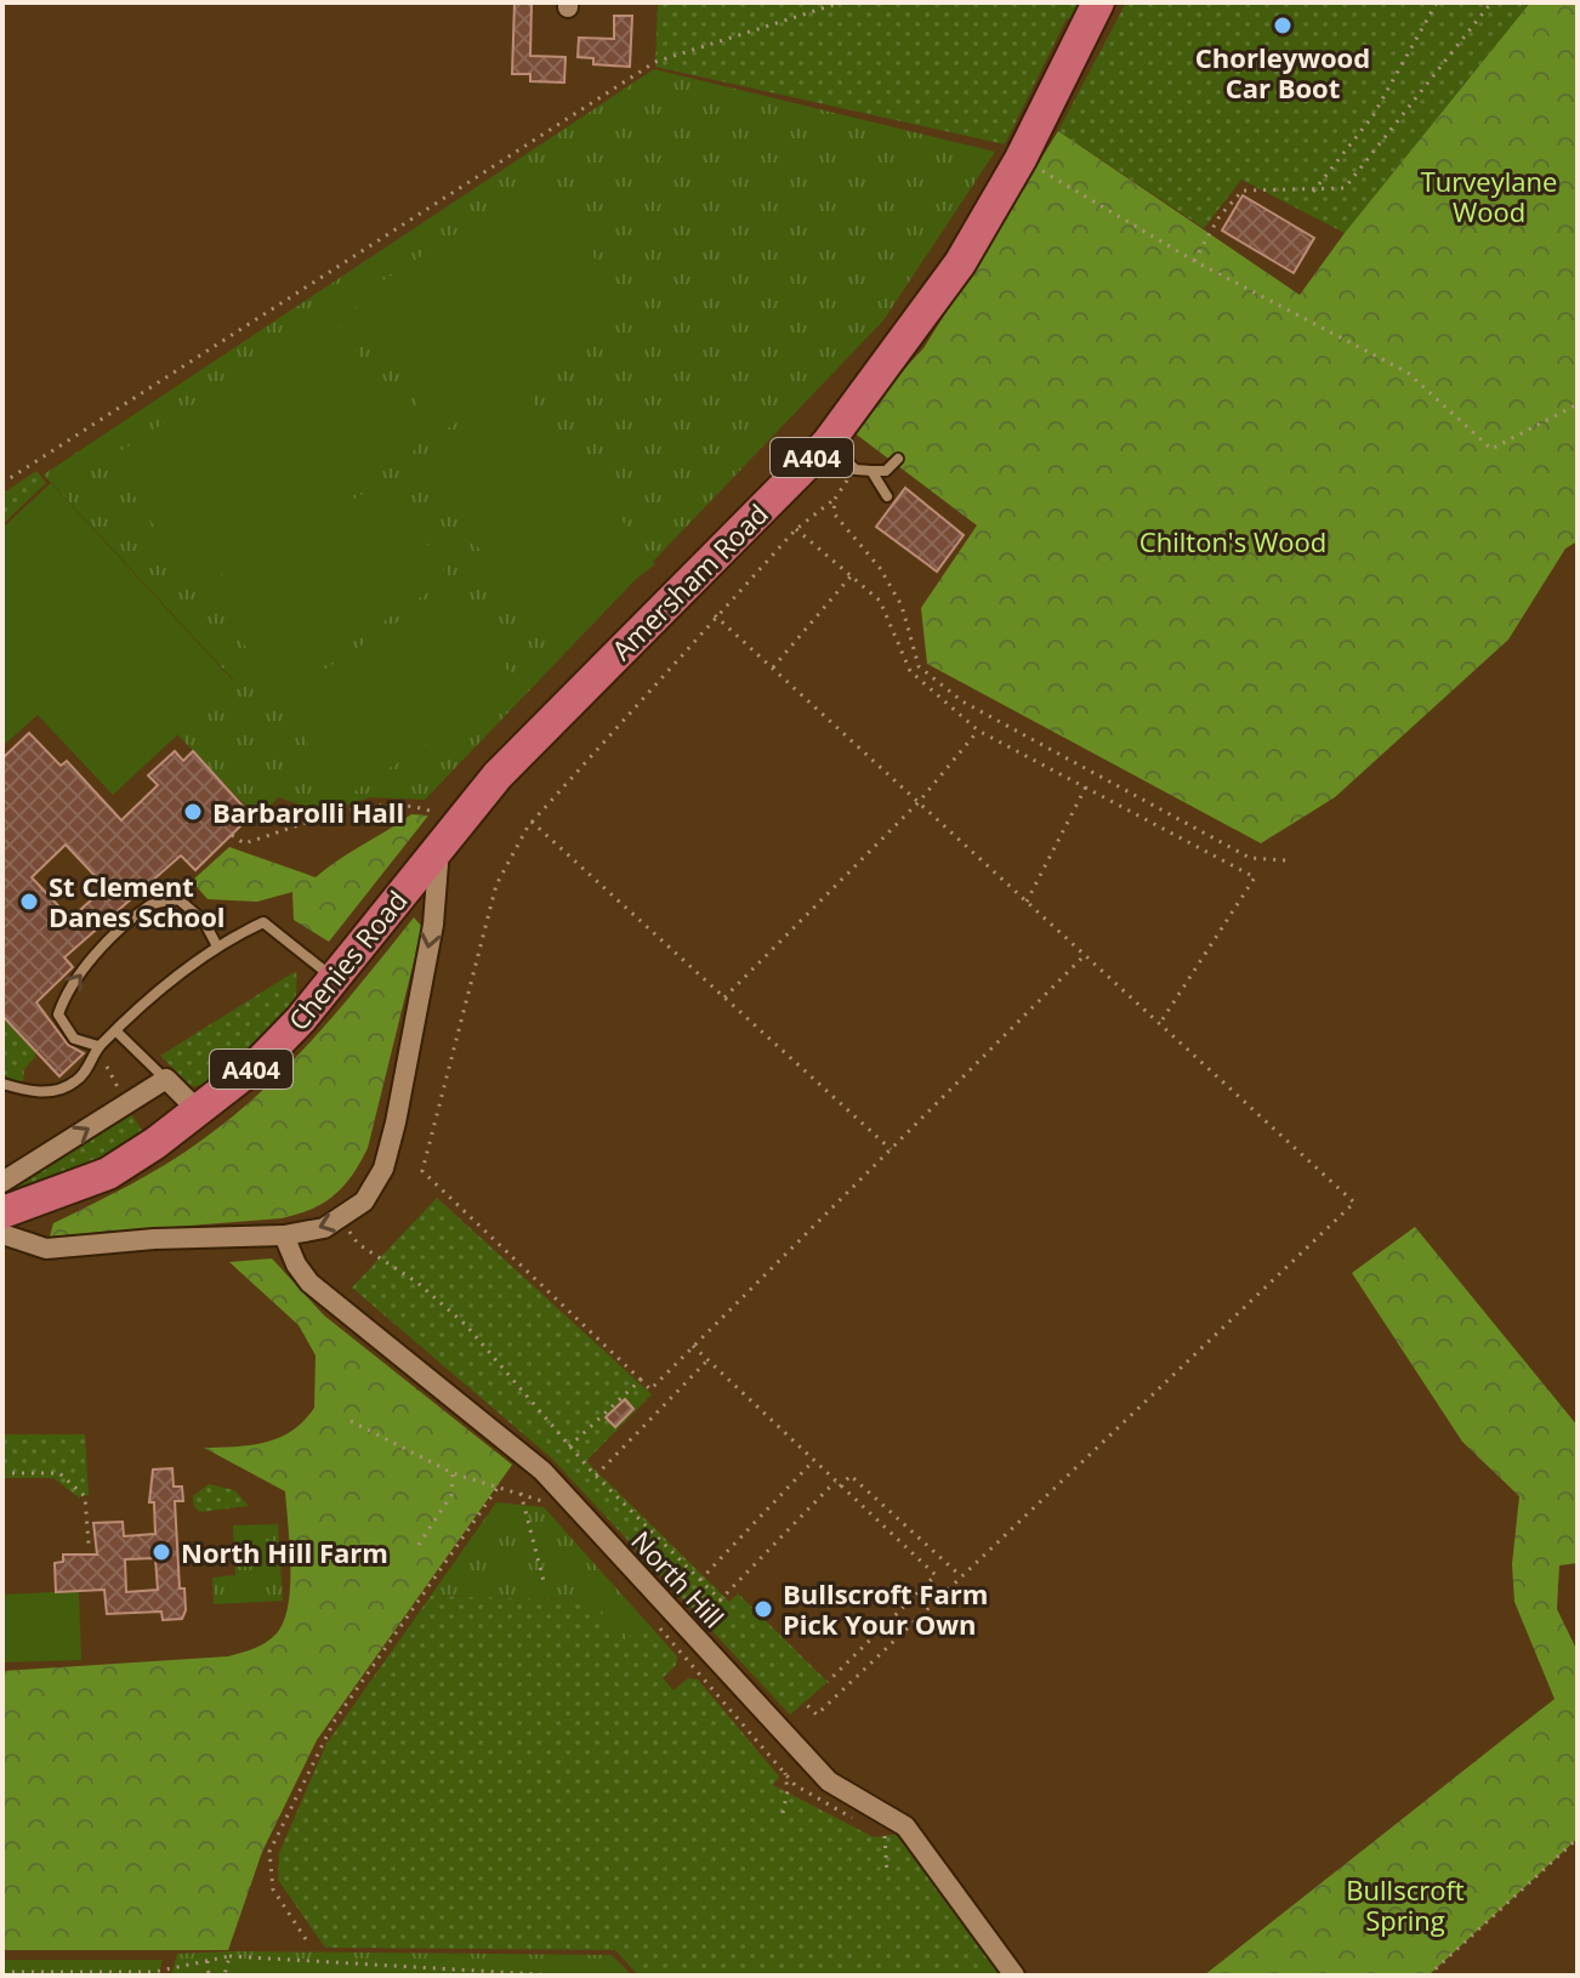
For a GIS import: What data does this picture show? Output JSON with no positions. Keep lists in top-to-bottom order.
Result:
{
  "streets": {
    "main road": ["A404", "Amersham Road", "Chenies Road"],
    "street": ["North Hill"]
  },
  "crossings": [
    ["Amersham Road", "Chenies Road"]
  ],
  "parks": ["Turveylane Wood", "Chilton's Wood", "Bullscroft Spring"],
  "places": [
    "Chorleywood Car Boot",
    "Barbarolli Hall",
    "St Clement Danes School",
    "North Hill Farm",
    "Bullscroft Farm Pick Your Own"
  ]
}
